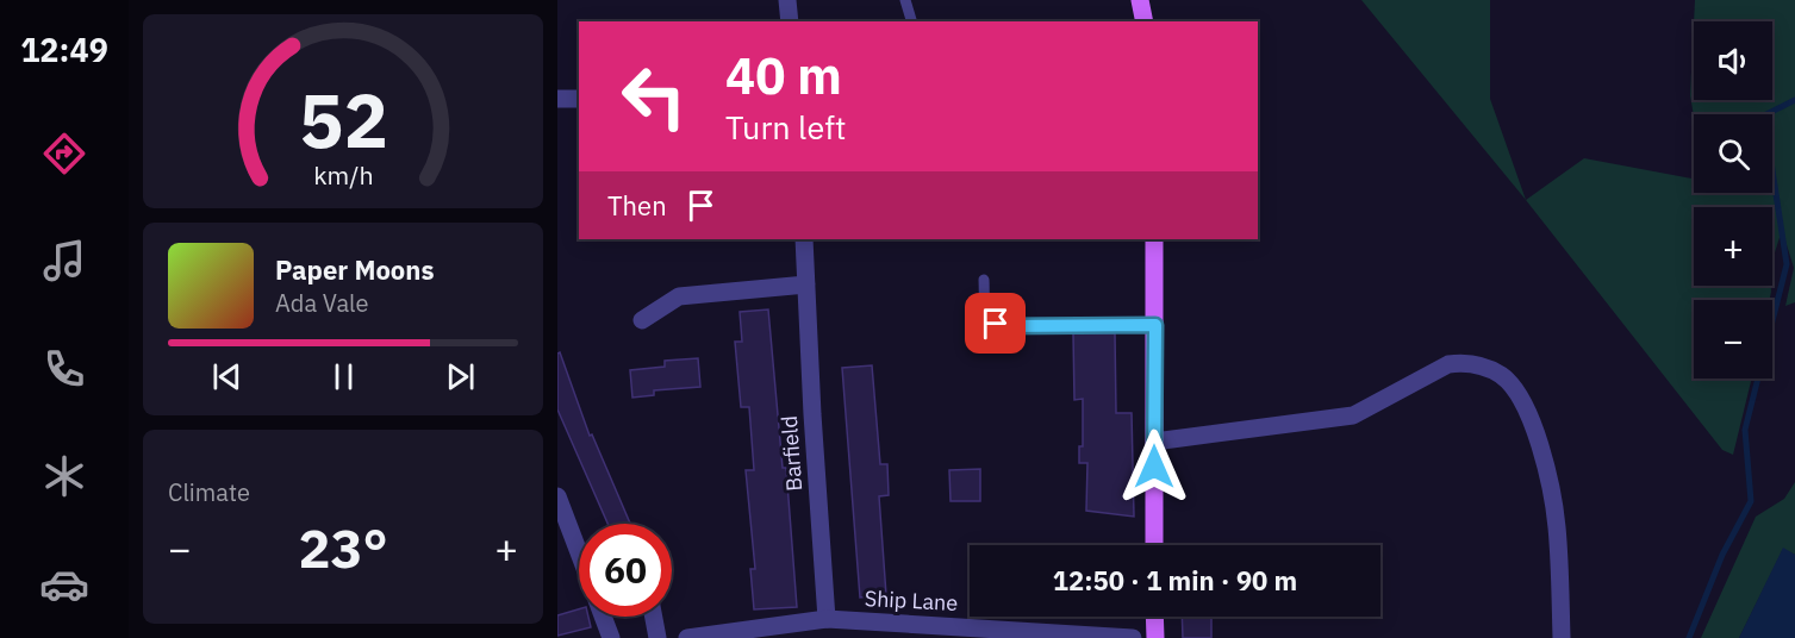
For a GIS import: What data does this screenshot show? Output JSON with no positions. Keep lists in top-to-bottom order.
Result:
{
  "streets": {
    "street": ["Barfield", "Ship Lane"]
  },
  "crossings": [
    ["Barfield", "Ship Lane"]
  ],
  "page": {
    "tabs": "12:49",
    "map_buttons": ["+", "−"],
    "turn": ["40 m", "Turn left"],
    "then": "Then",
    "song": ["Paper Moons", "Ada Vale"],
    "tile": "Climate",
    "heat": ["−", "23°", "+"],
    "limit": "60",
    "trip": "12:50 · 1 min · 90 m",
    "gauge": ["52", "km/h"]
  }
}
